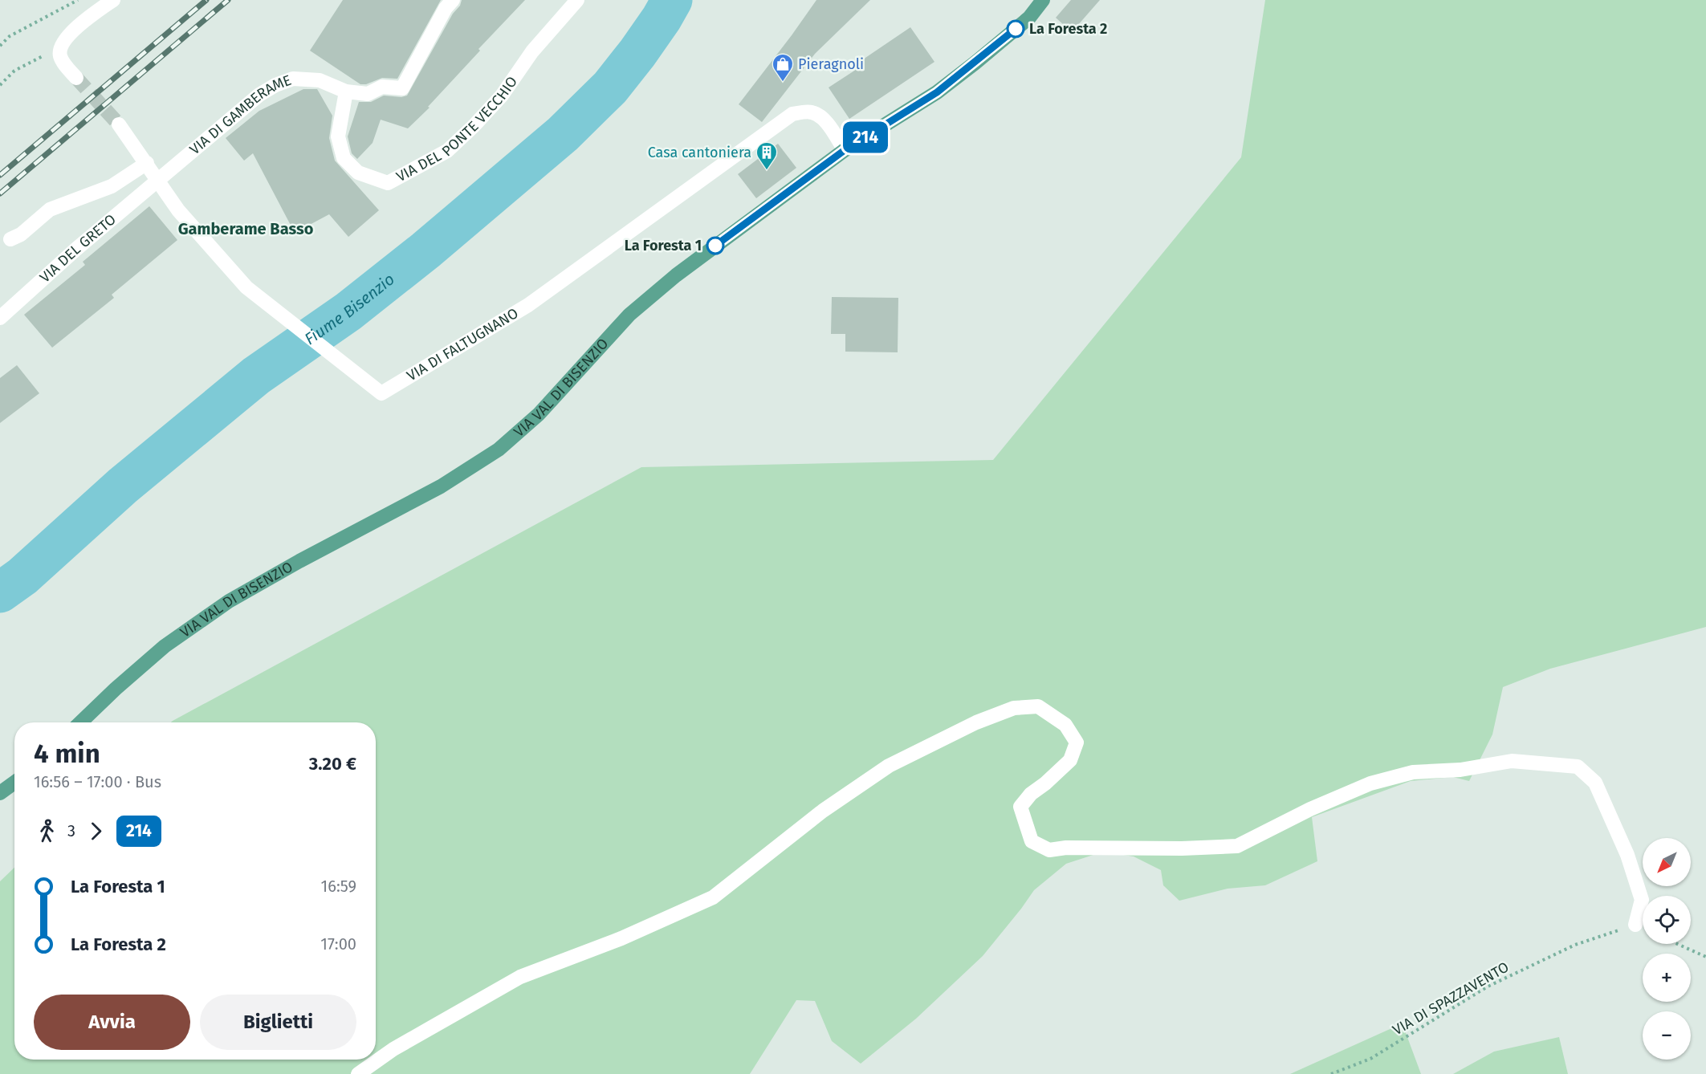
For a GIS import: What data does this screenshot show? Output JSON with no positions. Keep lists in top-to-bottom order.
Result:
{
  "streets": {
    "main road": ["VIA VAL DI BISENZIO"],
    "street": [
      "VIA DI GAMBERAME",
      "VIA DEL PONTE VECCHIO",
      "VIA DEL GRETO",
      "VIA DI FALTUGNANO"
    ],
    "path": ["VIA DI SPAZZAVENTO"]
  },
  "crossings": [
    ["VIA DI GAMBERAME", "VIA DEL PONTE VECCHIO"],
    ["VIA DI GAMBERAME", "VIA DEL GRETO"],
    ["VIA DI GAMBERAME", "VIA DI FALTUGNANO"],
    ["VIA DEL GRETO", "VIA DI FALTUGNANO"],
    ["VIA DI FALTUGNANO", "VIA VAL DI BISENZIO"]
  ],
  "districts": ["Gamberame Basso"],
  "water": ["Fiume Bisenzio"],
  "places": {
    "other": ["La Foresta 2", "La Foresta 1"],
    "shop": ["Pieragnoli"],
    "building": ["Casa cantoniera"]
  },
  "lines": ["bus line 214"],
  "north": "bottom left",
  "page": {
    "on_map": "214",
    "heading": ["4 min", "16:56 – 17:00 · Bus", "3.20 €"],
    "legs": ["3", "214"],
    "map_buttons": ["+", "−"],
    "list": [
      {
        "name": "La Foresta 1",
        "value": "16:59"
      },
      {
        "name": "La Foresta 2",
        "value": "17:00"
      }
    ],
    "buttons": ["Avvia", "Biglietti"]
  }
}
